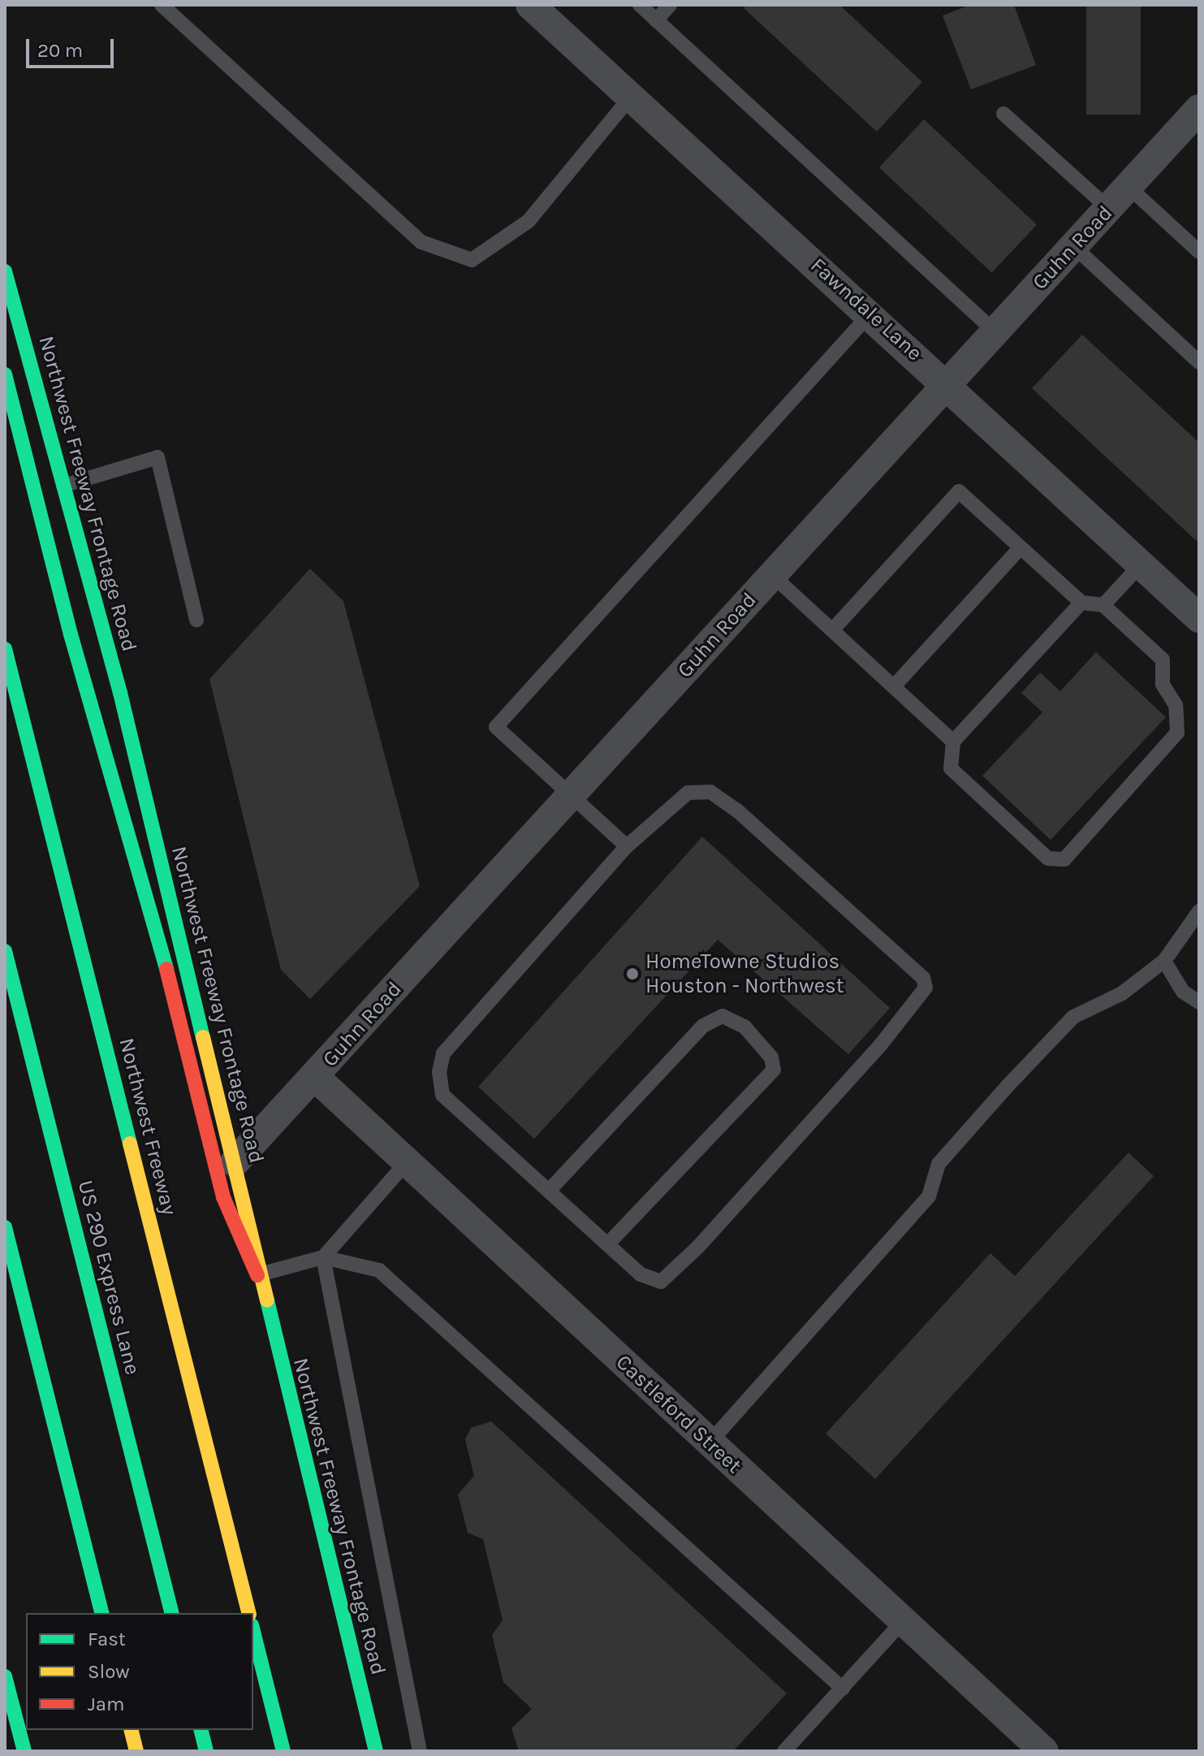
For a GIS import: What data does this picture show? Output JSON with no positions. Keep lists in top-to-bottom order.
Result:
{
  "streets": {
    "main road": ["Northwest Freeway Frontage Road", "Northwest Freeway", "US 290 Express Lane"],
    "street": ["Guhn Road", "Fawndale Lane", "Castleford Street"]
  },
  "crossings": [
    ["Guhn Road", "Fawndale Lane"],
    ["Guhn Road", "Northwest Freeway Frontage Road"],
    ["Guhn Road", "Castleford Street"]
  ],
  "places": ["HomeTowne Studios Houston - Northwest"],
  "legend": ["Fast", "Slow", "Jam"],
  "scale_bar": "20 m"
}
